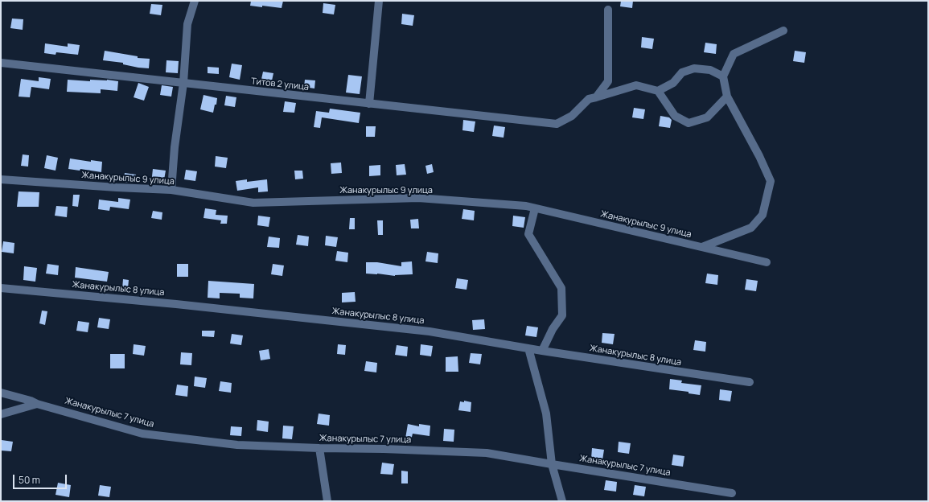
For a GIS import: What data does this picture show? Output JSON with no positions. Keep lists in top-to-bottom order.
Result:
{
  "streets": {
    "street": [
      "Титов 2 улица",
      "Жанакурылыс 9 улица",
      "Жанакурылыс 8 улица",
      "Жанакурылыс 7 улица"
    ]
  },
  "scale_bar": "50 m"
}
